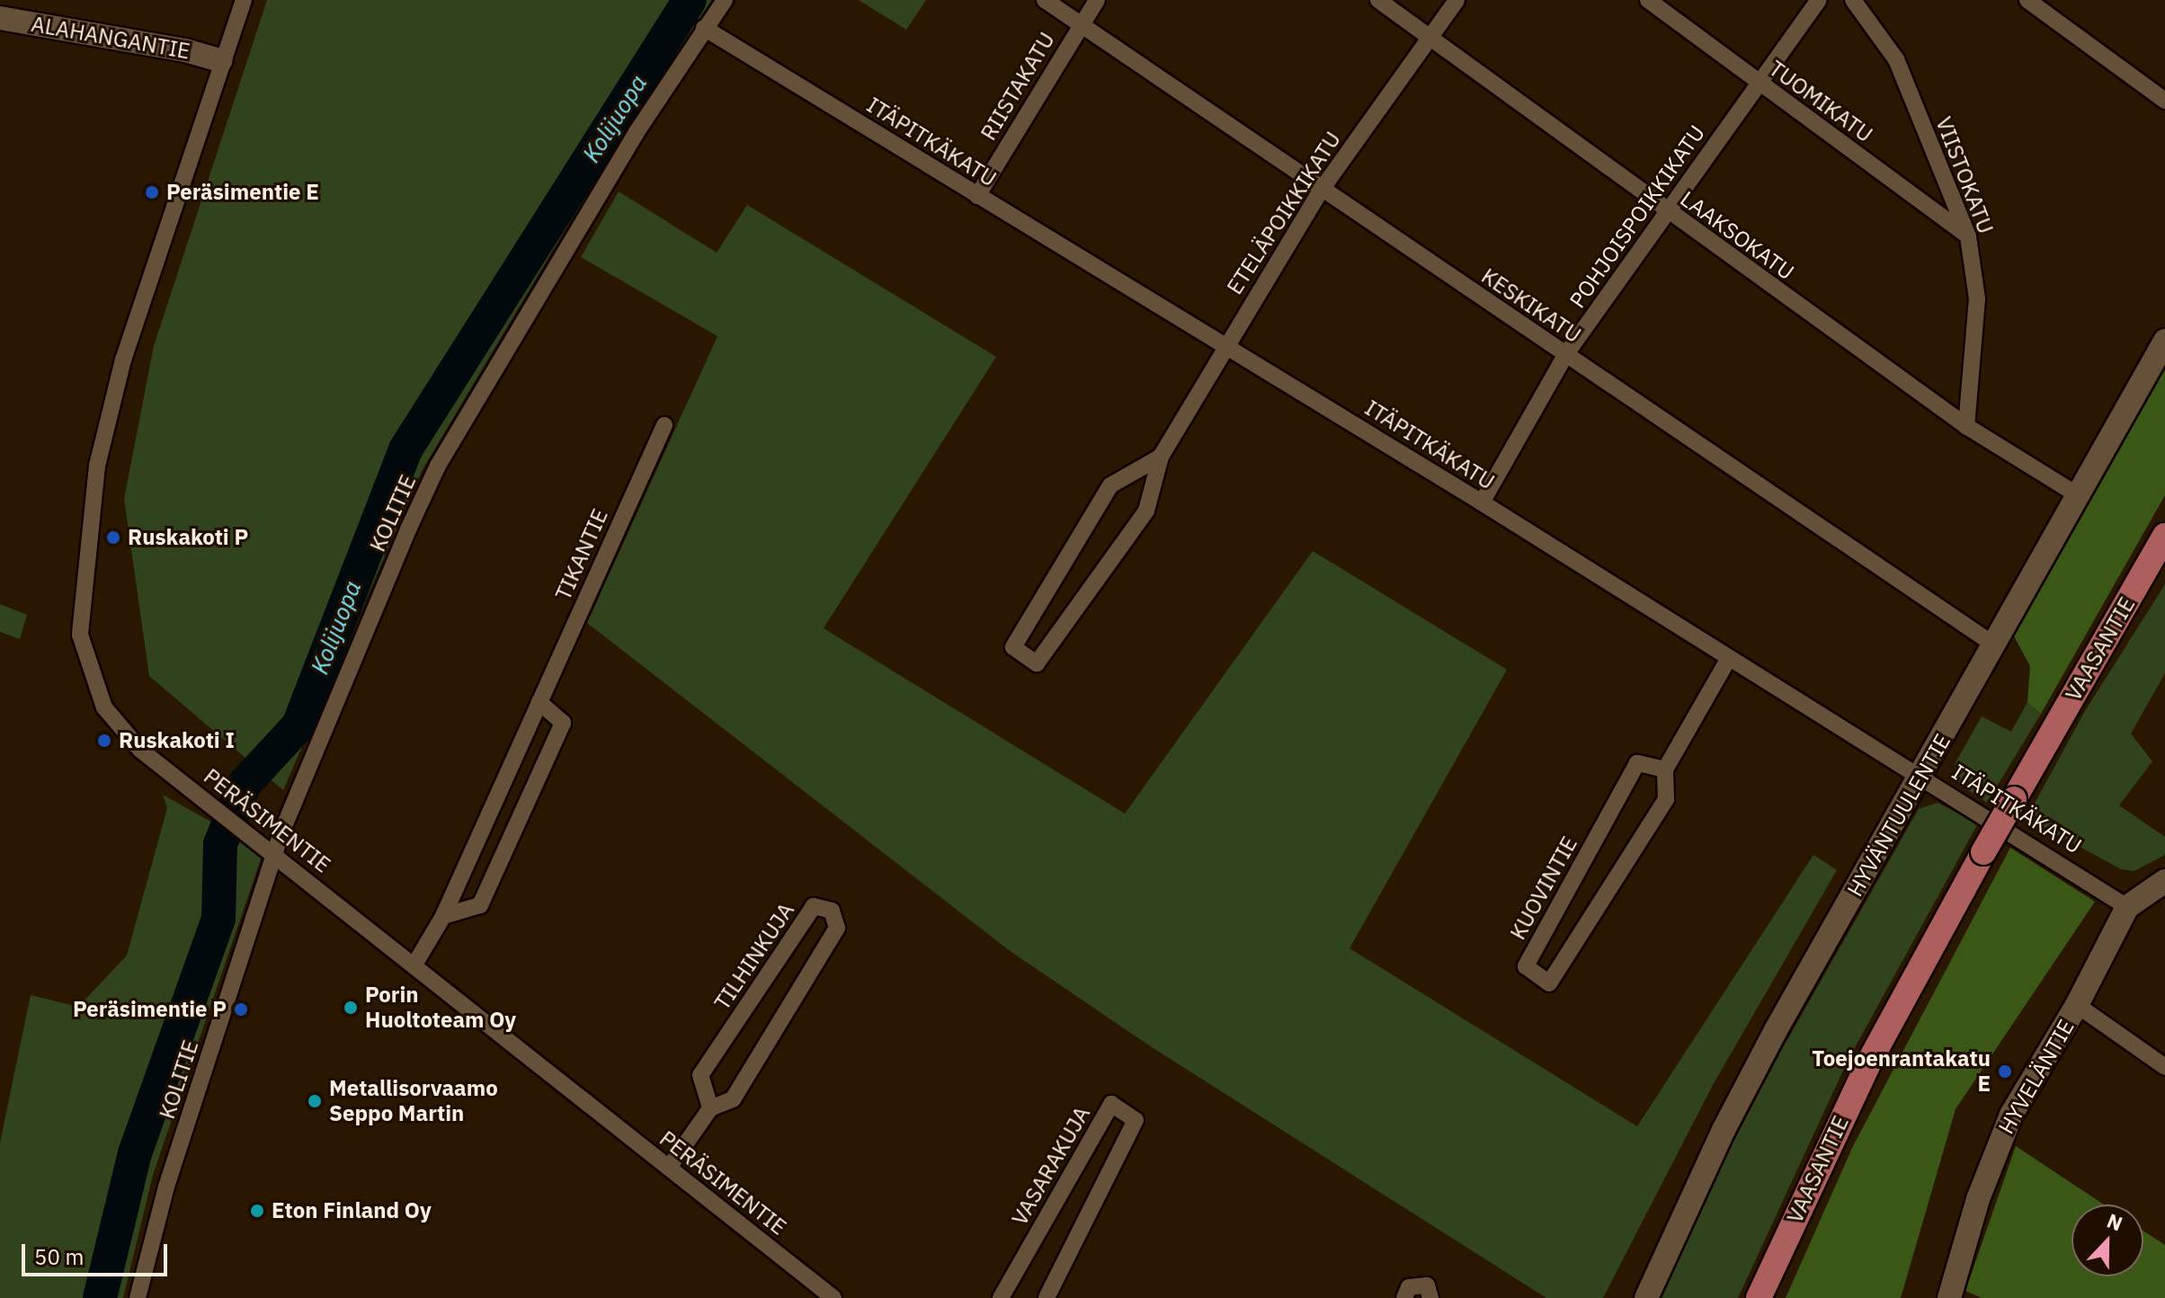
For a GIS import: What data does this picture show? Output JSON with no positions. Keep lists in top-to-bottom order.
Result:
{
  "streets": {
    "main road": ["VAASANTIE"],
    "street": [
      "ALAHANGANTIE",
      "RIISTAKATU",
      "TUOMIKATU",
      "ITÄPITKÄKATU",
      "VIISTOKATU",
      "ETELÄPOIKKIKATU",
      "POHJOISPOIKKIKATU",
      "LAAKSOKATU",
      "KESKIKATU",
      "KOLITIE",
      "TIKANTIE",
      "HYVÄNTUULENTIE",
      "PERÄSIMENTIE",
      "KUOVINTIE",
      "TILHINKUJA",
      "HYVELÄNTIE",
      "VASARAKUJA"
    ]
  },
  "crossings": [
    ["ALAHANGANTIE", "PERÄSIMENTIE"],
    ["RIISTAKATU", "ITÄPITKÄKATU"],
    ["RIISTAKATU", "KESKIKATU"],
    ["TUOMIKATU", "VIISTOKATU"],
    ["TUOMIKATU", "POHJOISPOIKKIKATU"],
    ["ITÄPITKÄKATU", "ETELÄPOIKKIKATU"],
    ["ITÄPITKÄKATU", "POHJOISPOIKKIKATU"],
    ["ITÄPITKÄKATU", "KOLITIE"],
    ["ITÄPITKÄKATU", "HYVÄNTUULENTIE"],
    ["ITÄPITKÄKATU", "KUOVINTIE"],
    ["ITÄPITKÄKATU", "HYVELÄNTIE"],
    ["VIISTOKATU", "LAAKSOKATU"],
    ["ETELÄPOIKKIKATU", "LAAKSOKATU"],
    ["ETELÄPOIKKIKATU", "KESKIKATU"],
    ["POHJOISPOIKKIKATU", "LAAKSOKATU"],
    ["POHJOISPOIKKIKATU", "KESKIKATU"],
    ["LAAKSOKATU", "HYVÄNTUULENTIE"],
    ["KESKIKATU", "HYVÄNTUULENTIE"],
    ["KOLITIE", "PERÄSIMENTIE"],
    ["TIKANTIE", "PERÄSIMENTIE"],
    ["PERÄSIMENTIE", "TILHINKUJA"]
  ],
  "water": ["Kolijuopa"],
  "places": [
    "Peräsimentie E",
    "Ruskakoti P",
    "Ruskakoti I",
    "Porin Huoltoteam Oy",
    "Peräsimentie P",
    "Toejoenrantakatu E",
    "Metallisorvaamo Seppo Martin",
    "Eton Finland Oy"
  ],
  "scale_bar": "50 m",
  "north": "top"
}
